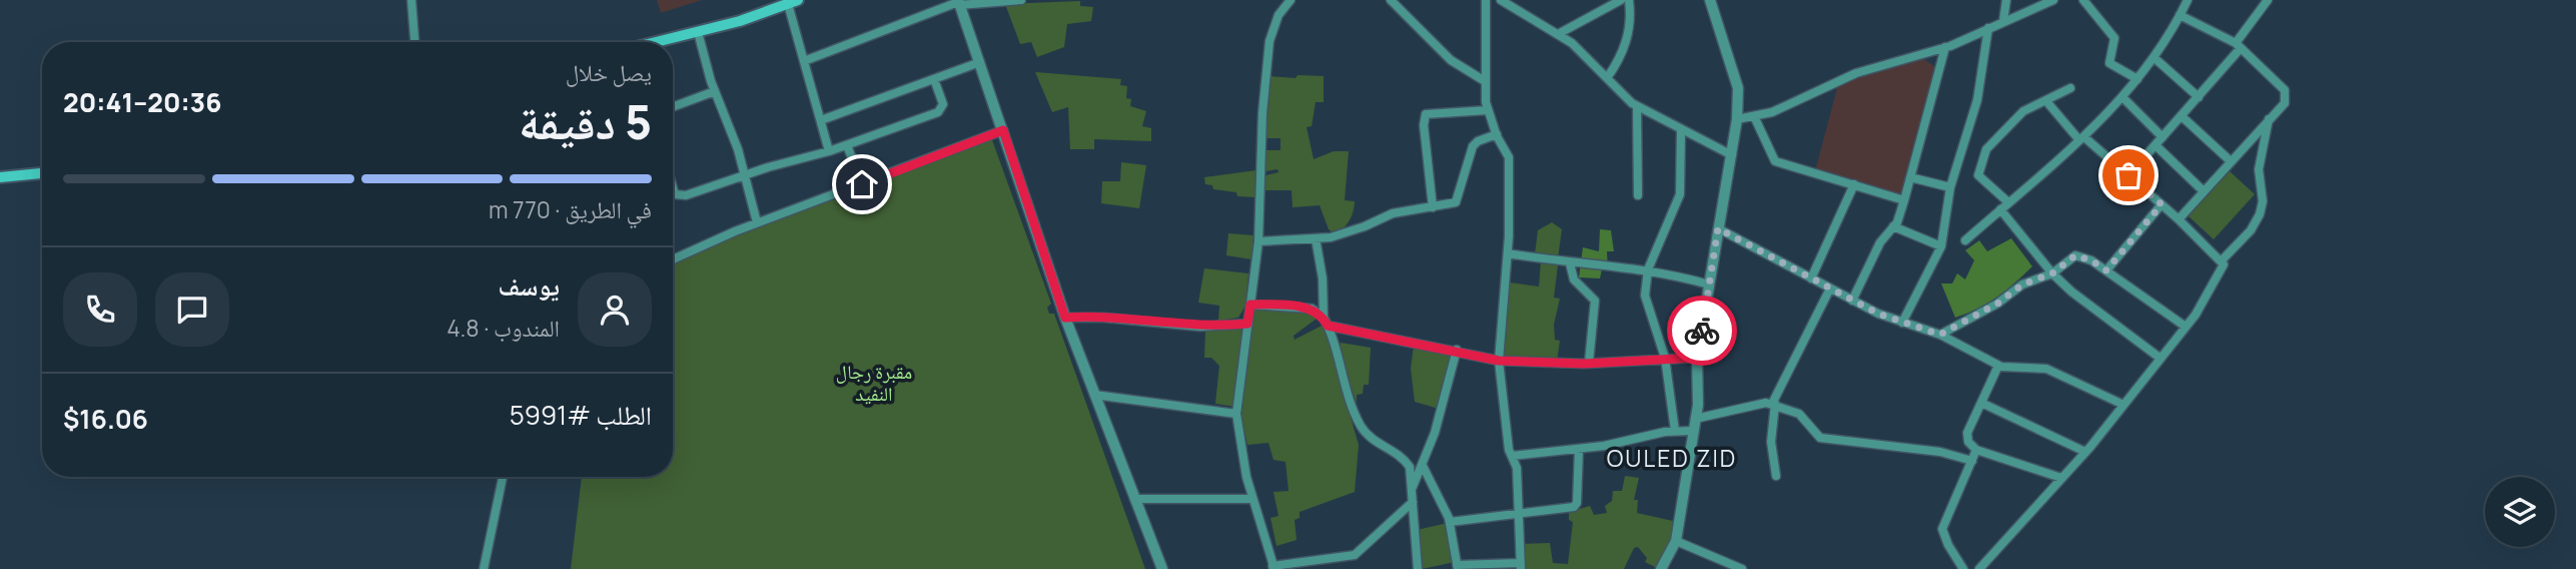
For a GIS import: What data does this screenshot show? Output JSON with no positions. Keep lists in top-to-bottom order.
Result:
{
  "districts": ["OULED ZID"],
  "parks": ["مقبرة رجال النفيد"],
  "page": {
    "heading": ["5 دقيقة", "يصل خلال", "20:36–20:41"],
    "panel": [
      "يوسف",
      "المندوب · 4.8",
      "الطلب #5991",
      "$16.06"
    ],
    "bar": "في الطريق · 770 m"
  }
}
